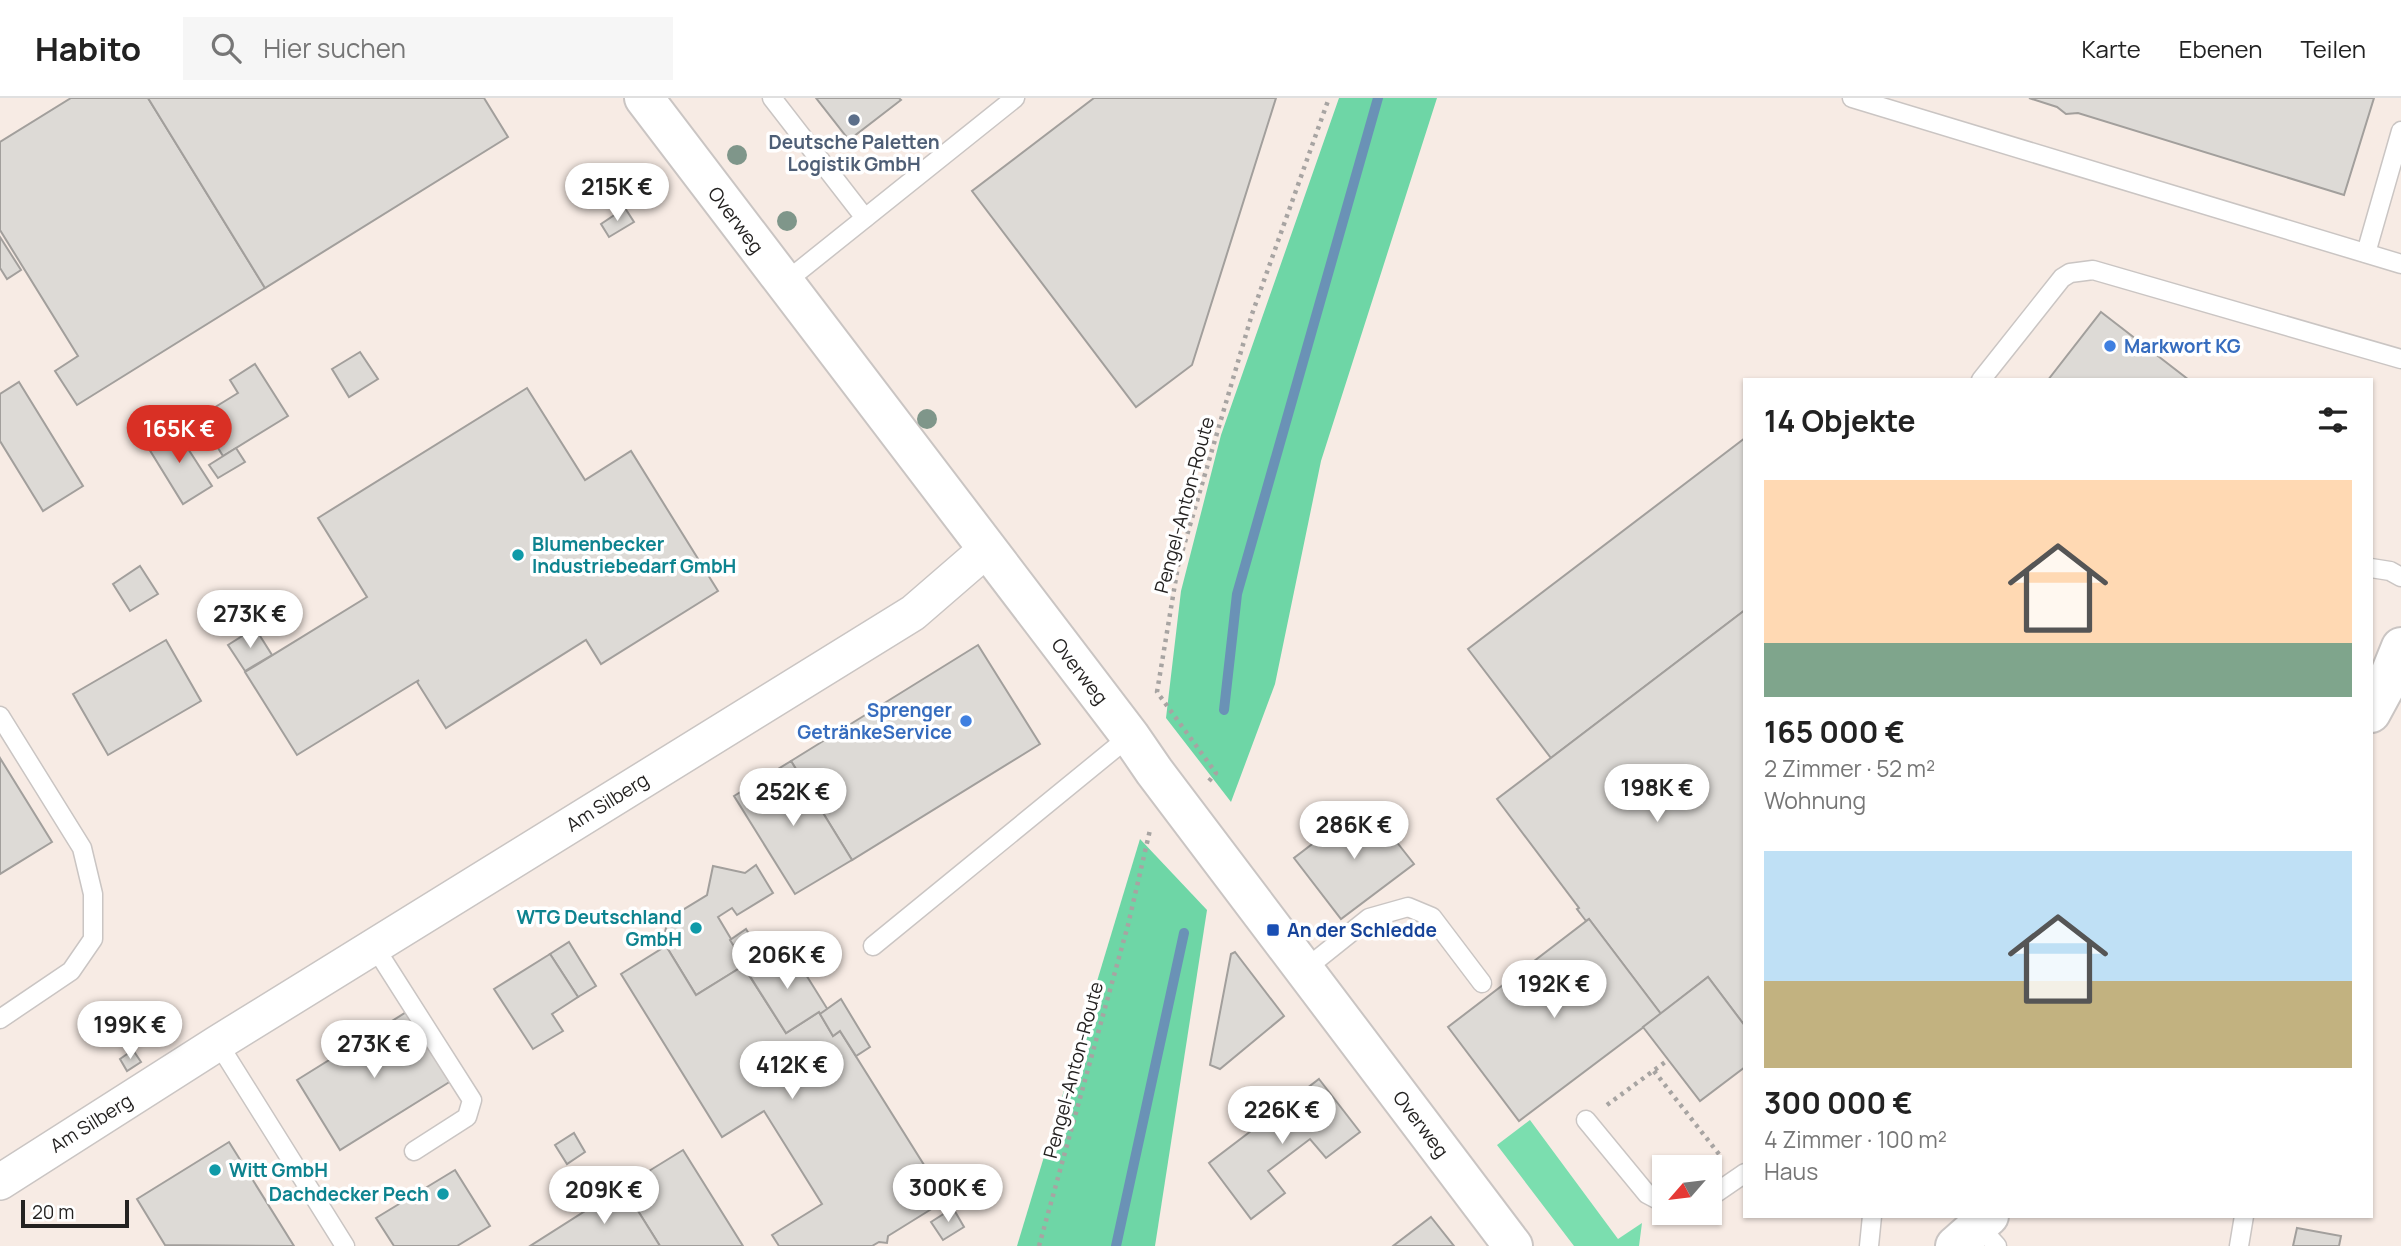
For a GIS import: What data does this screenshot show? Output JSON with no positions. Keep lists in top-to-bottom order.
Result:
{
  "streets": {
    "street": ["Overweg", "Am Silberg"],
    "path": ["Pengel-Anton-Route"]
  },
  "crossings": [
    ["Overweg", "Pengel-Anton-Route"],
    ["Overweg", "Am Silberg"]
  ],
  "places": {
    "other": [
      "Deutsche Paletten Logistik GmbH",
      "Markwort KG",
      "Blumenbecker Industriebedarf GmbH",
      "Sprenger GetränkeService",
      "WTG Deutschland GmbH",
      "Witt GmbH",
      "Dachdecker Pech"
    ],
    "transit": ["An der Schledde"]
  },
  "scale_bar": "20 m",
  "north": "bottom left",
  "page": {
    "header": "Habito",
    "search": "Hier suchen",
    "nav": ["Karte", "Ebenen", "Teilen"],
    "price": [
      "215K €",
      "165K €",
      "273K €",
      "198K €",
      "252K €",
      "286K €",
      "206K €",
      "192K €",
      "199K €",
      "273K €",
      "412K €",
      "226K €",
      "300K €",
      "209K €"
    ],
    "heading": "14 Objekte",
    "list": [
      {
        "name": "165 000 €",
        "note": "2 Zimmer · 52 m² · Wohnung"
      },
      {
        "name": "300 000 €",
        "note": "4 Zimmer · 100 m² · Haus"
      }
    ],
    "scale": "20 m"
  }
}
